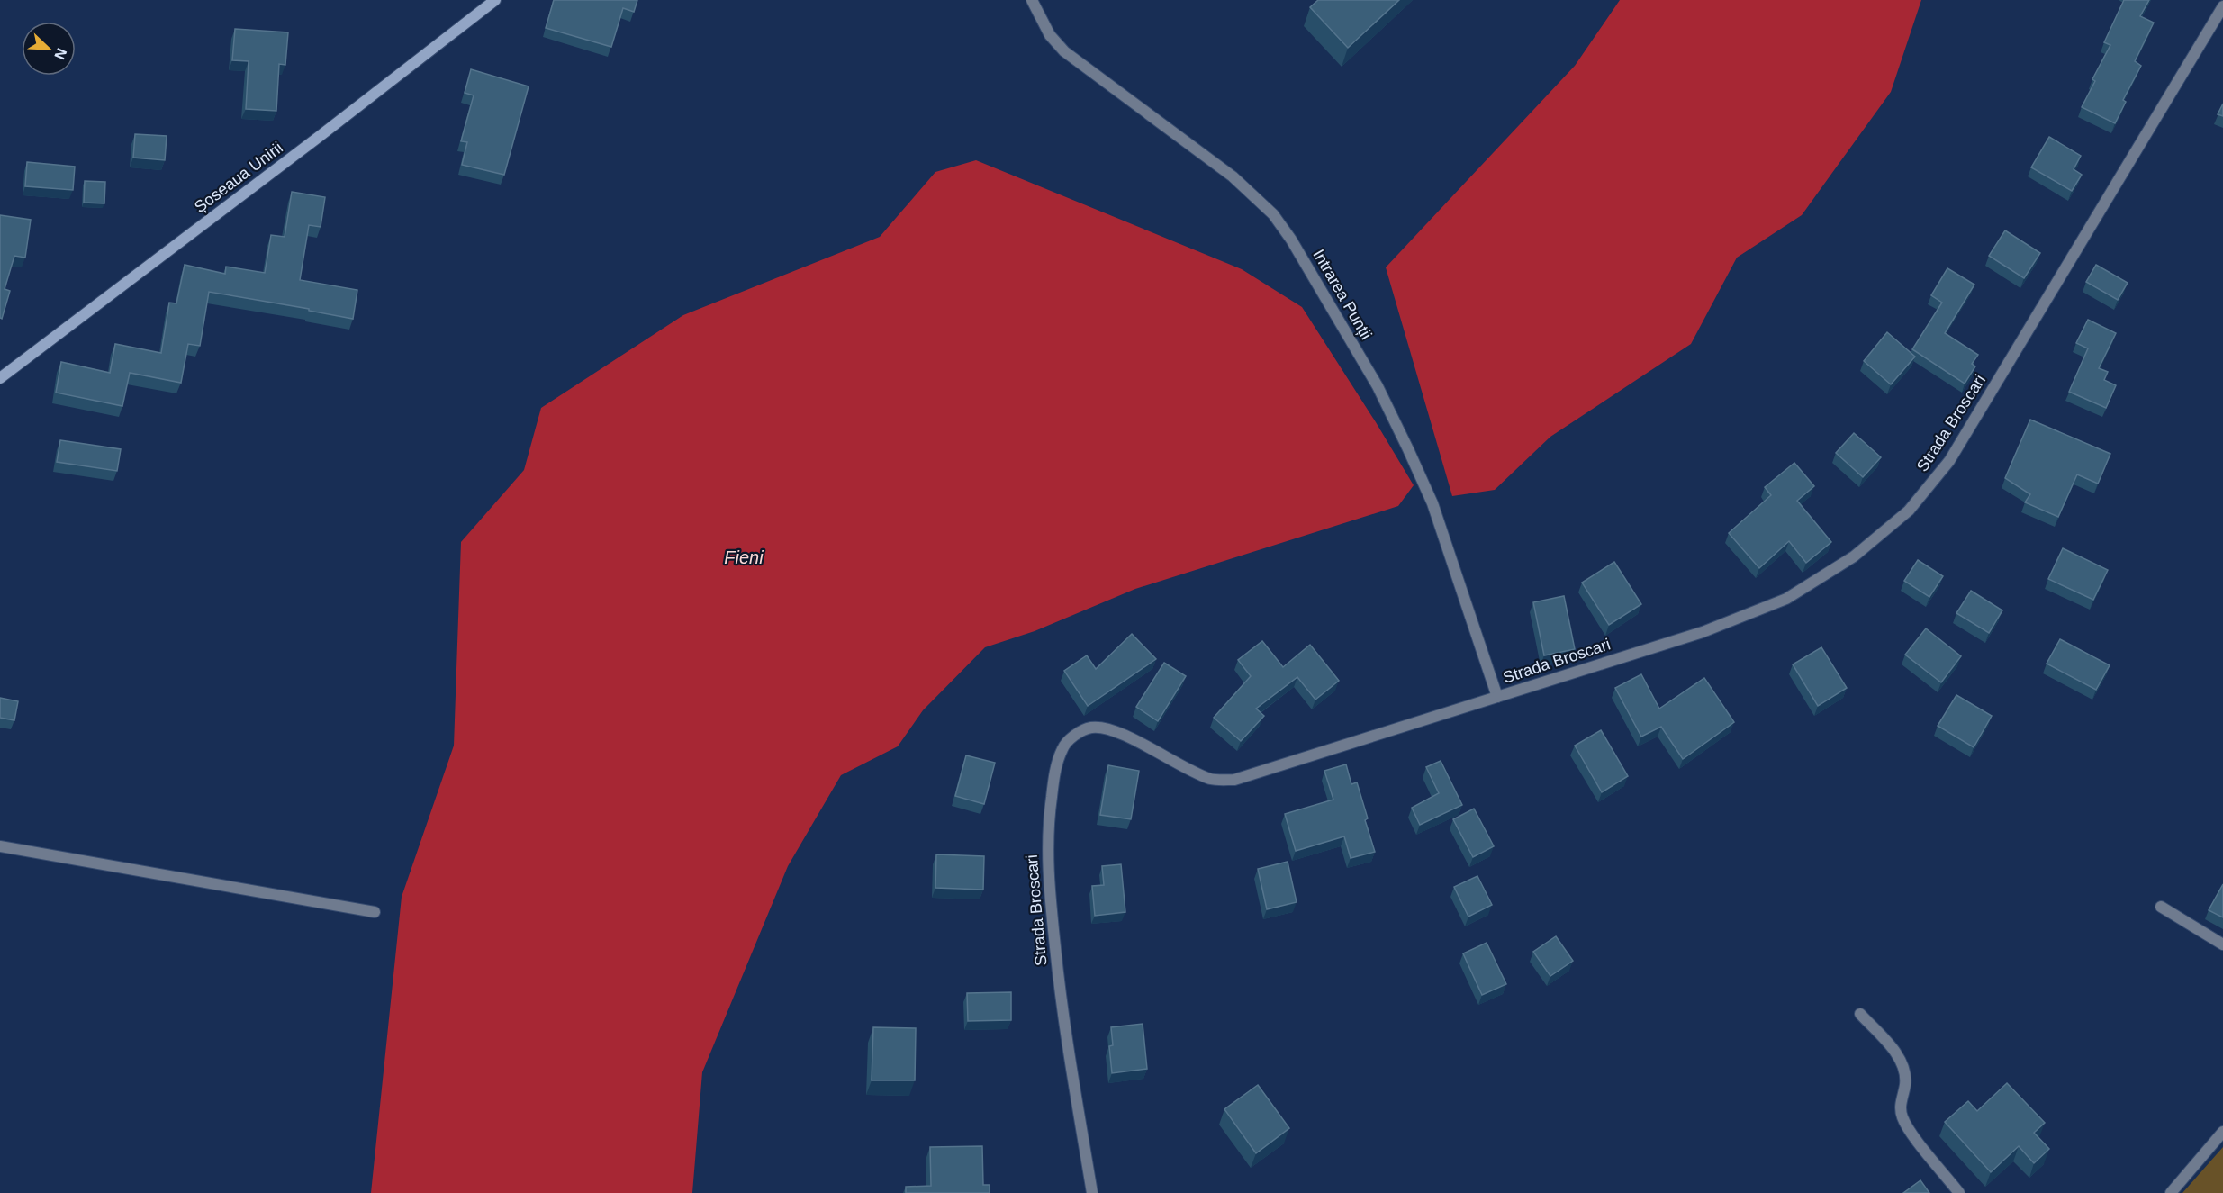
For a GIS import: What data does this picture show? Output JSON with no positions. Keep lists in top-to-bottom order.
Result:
{
  "streets": {
    "main road": ["Șoseaua Unirii"],
    "street": ["Intrarea Punții", "Strada Broscari"]
  },
  "crossings": [
    ["Intrarea Punții", "Strada Broscari"]
  ],
  "water": ["Fieni"],
  "north": "bottom right"
}
